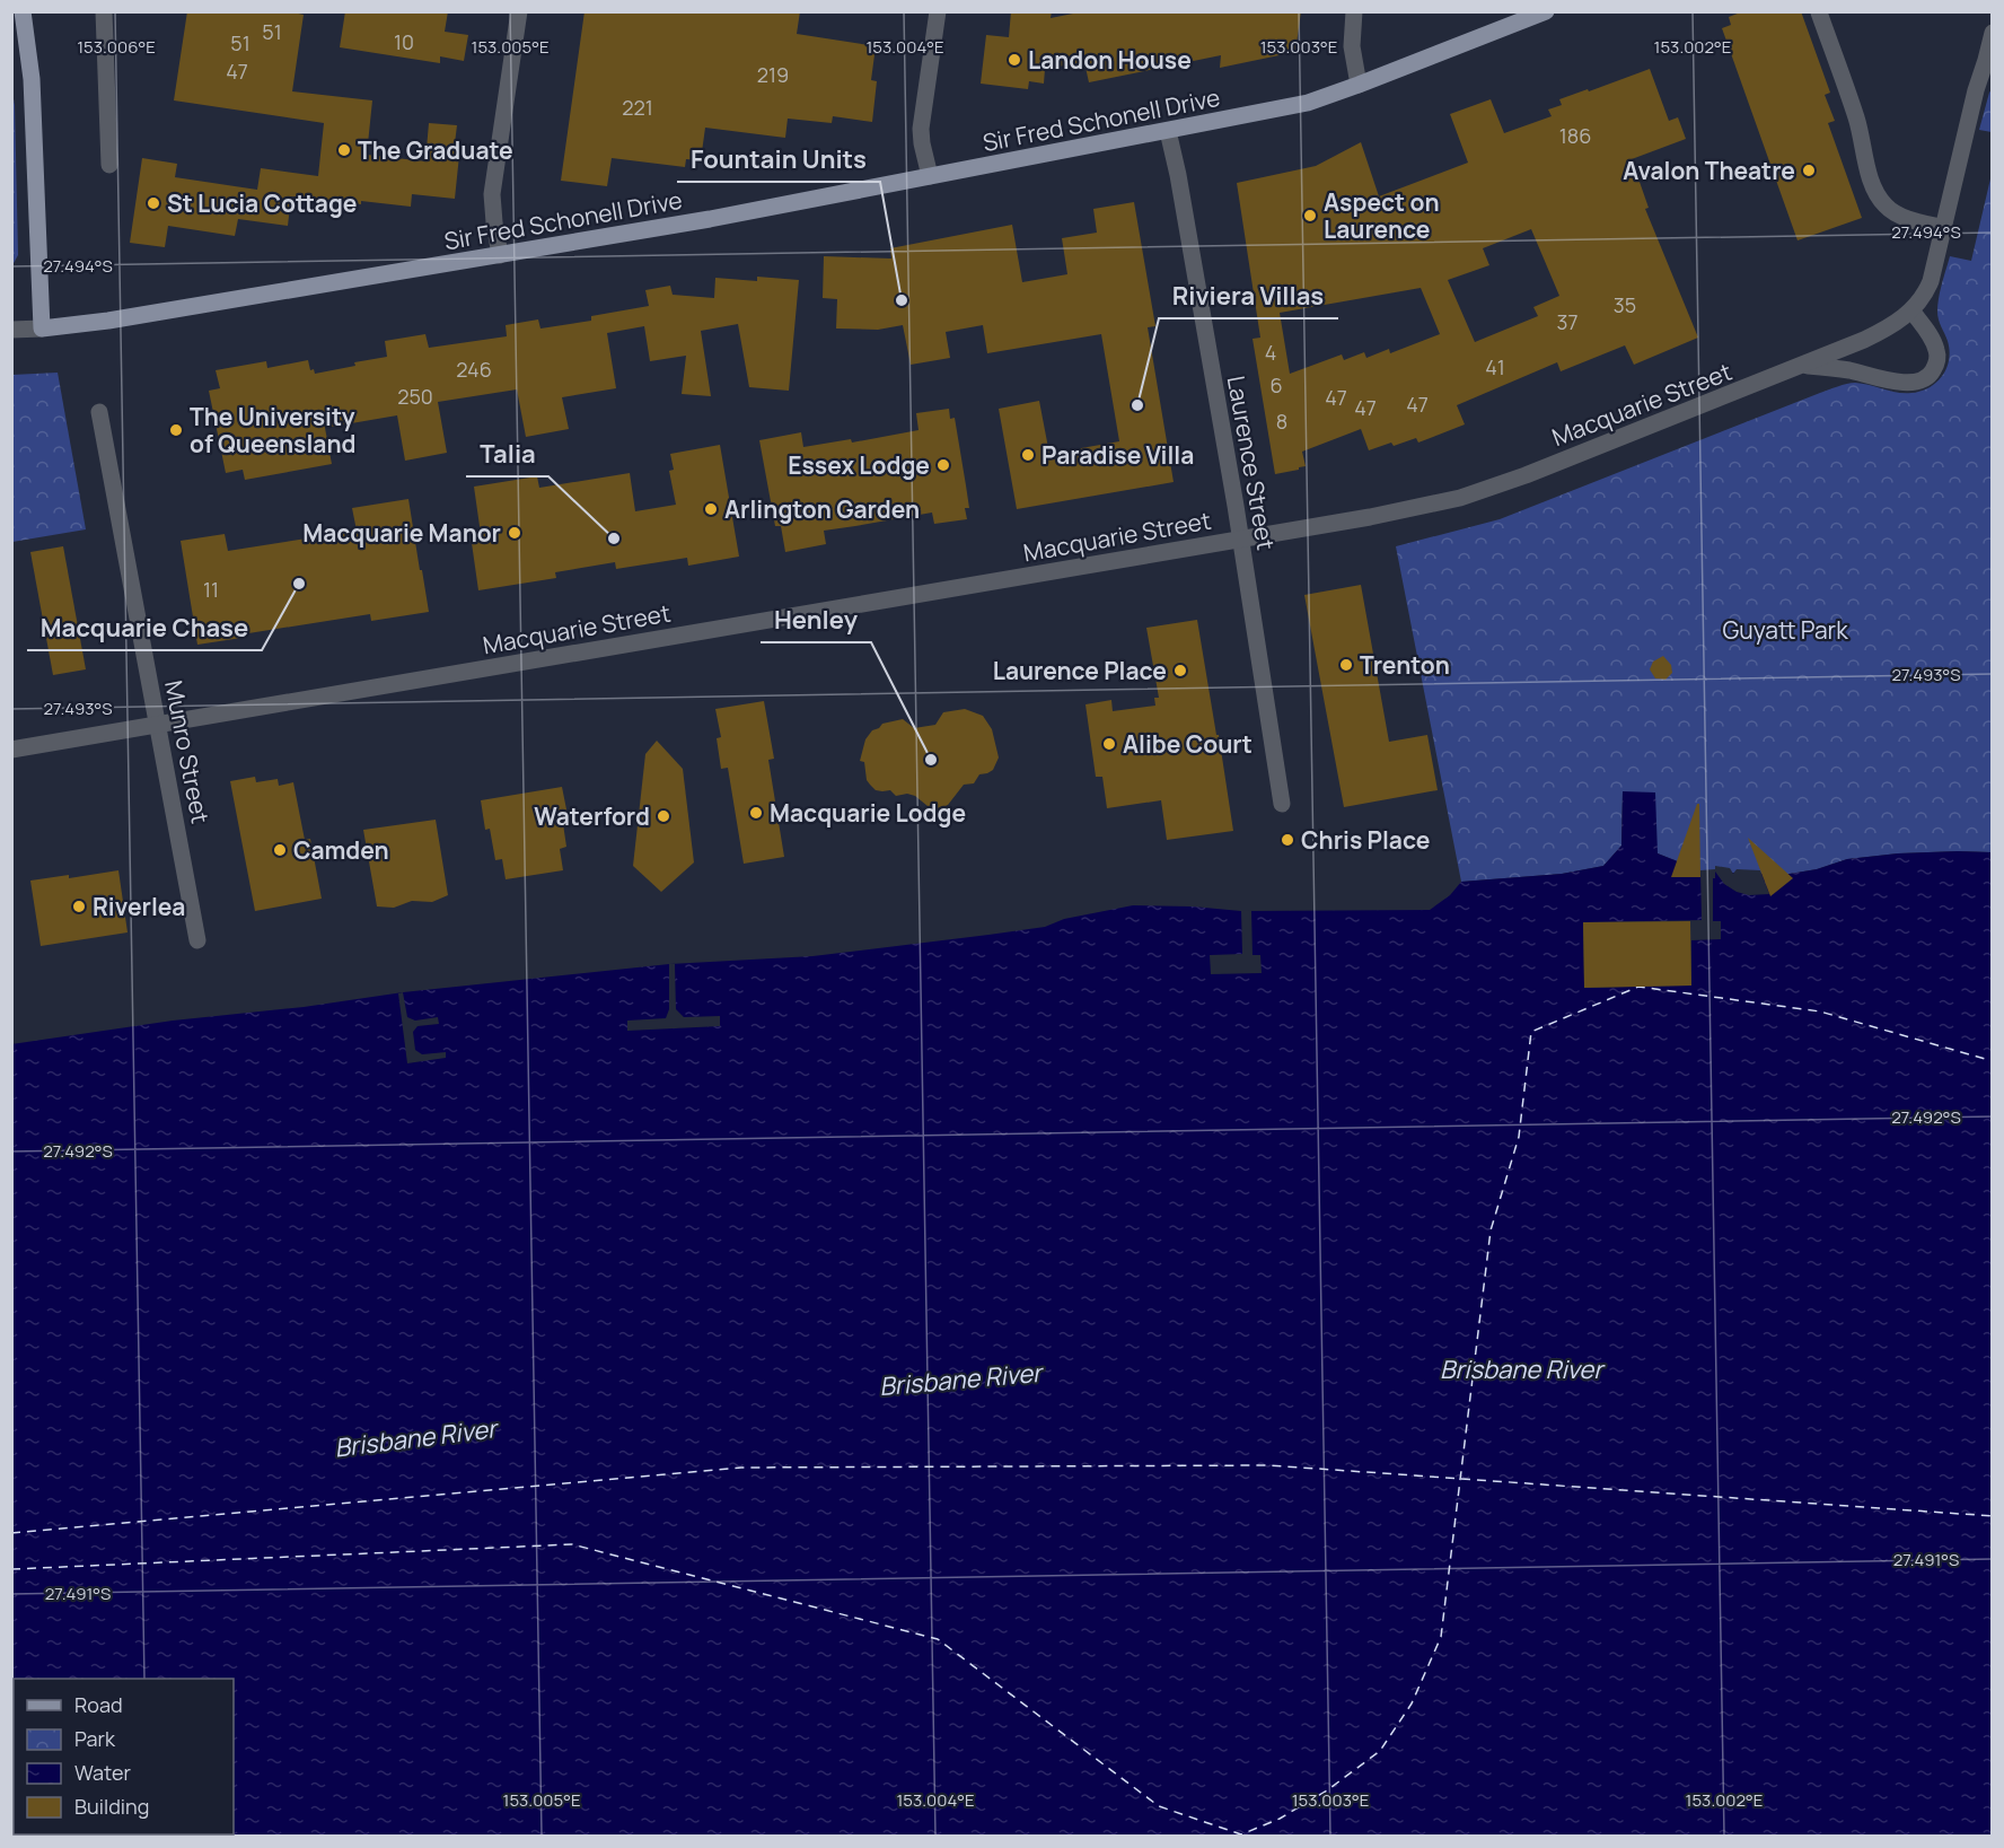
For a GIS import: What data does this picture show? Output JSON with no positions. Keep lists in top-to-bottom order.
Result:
{
  "streets": {
    "main road": ["Sir Fred Schonell Drive"],
    "street": ["Macquarie Street", "Laurence Street", "Munro Street"]
  },
  "crossings": [
    ["Sir Fred Schonell Drive", "Laurence Street"],
    ["Macquarie Street", "Laurence Street"],
    ["Macquarie Street", "Munro Street"]
  ],
  "water": ["Brisbane River"],
  "parks": ["Guyatt Park"],
  "places": [
    "Landon House",
    "The Graduate",
    "Avalon Theatre",
    "St Lucia Cottage",
    "Aspect on Laurence",
    "Fountain Units",
    "Riviera Villas",
    "The University of Queensland",
    "Paradise Villa",
    "Essex Lodge",
    "Arlington Garden",
    "Macquarie Manor",
    "Talia",
    "Macquarie Chase",
    "Trenton",
    "Laurence Place",
    "Alibe Court",
    "Henley",
    "Macquarie Lodge",
    "Waterford",
    "Chris Place",
    "Camden",
    "Riverlea"
  ],
  "house_numbers": [
    "51",
    "10",
    "51",
    "47",
    "219",
    "221",
    "186",
    "35",
    "37",
    "4",
    "41",
    "246",
    "6",
    "250",
    "47",
    "47",
    "47",
    "8",
    "11"
  ],
  "legend": [
    "Road",
    "Park",
    "Water",
    "Building"
  ],
  "coordinates": [
    "153.006°E",
    "153.005°E",
    "153.004°E",
    "153.003°E",
    "153.002°E",
    "27.494°S",
    "27.493°S",
    "27.492°S",
    "27.491°S"
  ]
}
